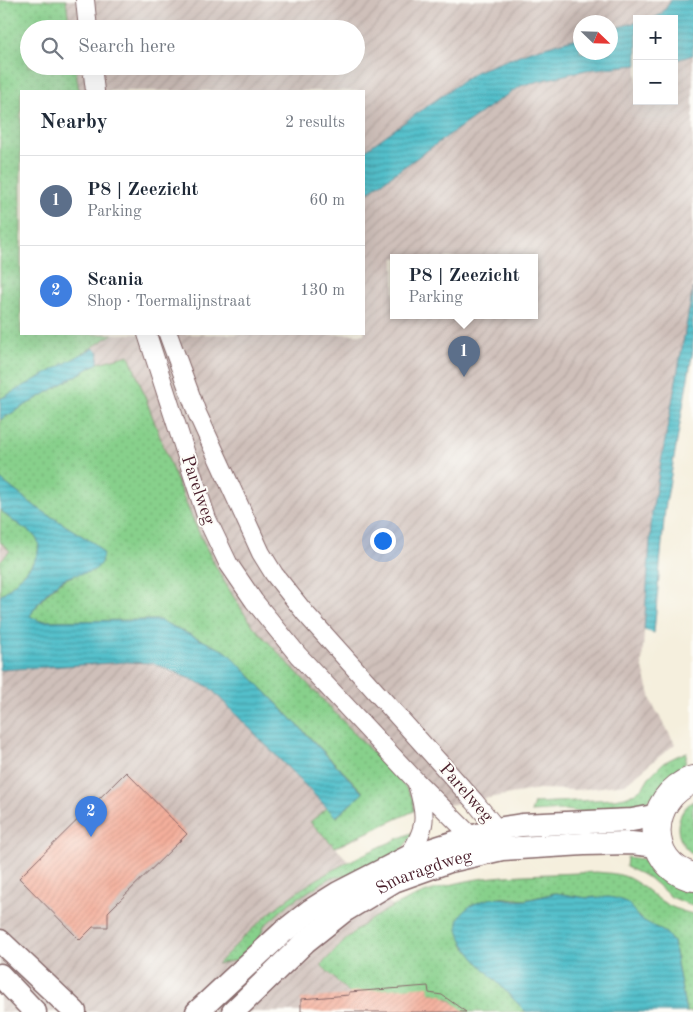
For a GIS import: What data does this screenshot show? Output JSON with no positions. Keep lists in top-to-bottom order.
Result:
{
  "streets": {
    "street": ["Parelweg", "Smaragdweg"]
  },
  "crossings": [
    ["Parelweg", "Smaragdweg"]
  ],
  "north": "bottom right",
  "page": {
    "map_buttons": ["+", "−"],
    "search": "Search here",
    "heading": ["Nearby", "2 results"],
    "list": [
      {
        "mark": "1",
        "name": "P8 | Zeezicht",
        "note": "Parking",
        "value": "60 m"
      },
      {
        "mark": "2",
        "name": "Scania",
        "note": "Shop · Toermalijnstraat",
        "value": "130 m"
      }
    ],
    "popup": ["P8 | Zeezicht", "Parking"],
    "pins": ["1", "2"]
  }
}
